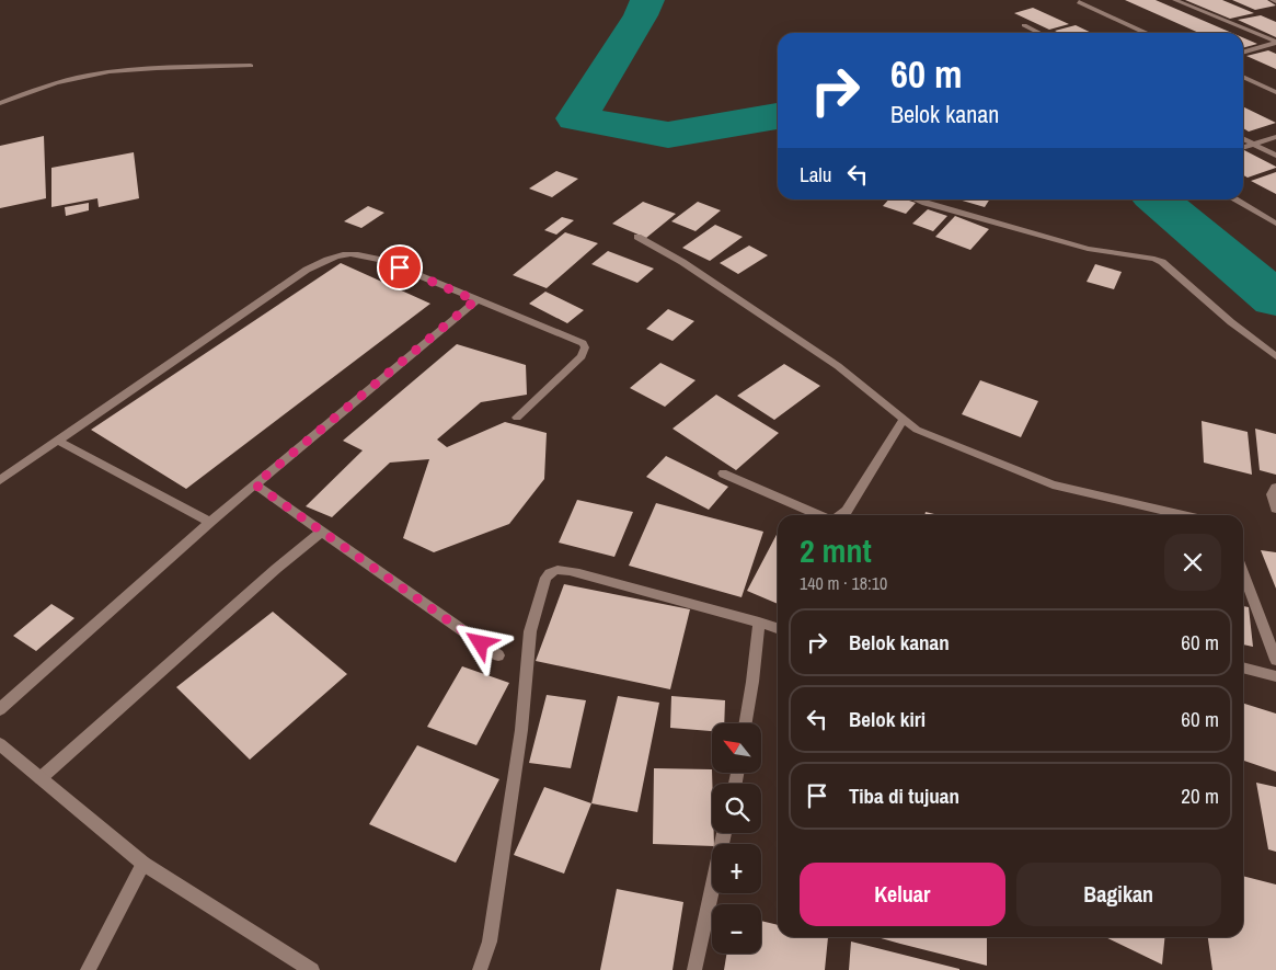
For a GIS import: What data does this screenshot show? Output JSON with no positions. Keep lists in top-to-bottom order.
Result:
{
  "north": "top left",
  "page": {
    "turn": ["60 m", "Belok kanan"],
    "then": "Lalu",
    "heading": ["2 mnt", "140 m · 18:10"],
    "list": [
      {
        "name": "Belok kanan",
        "value": "60 m"
      },
      {
        "name": "Belok kiri",
        "value": "60 m"
      },
      {
        "name": "Tiba di tujuan",
        "value": "20 m"
      }
    ],
    "map_buttons": ["+", "−"],
    "buttons": ["Keluar", "Bagikan"]
  }
}
